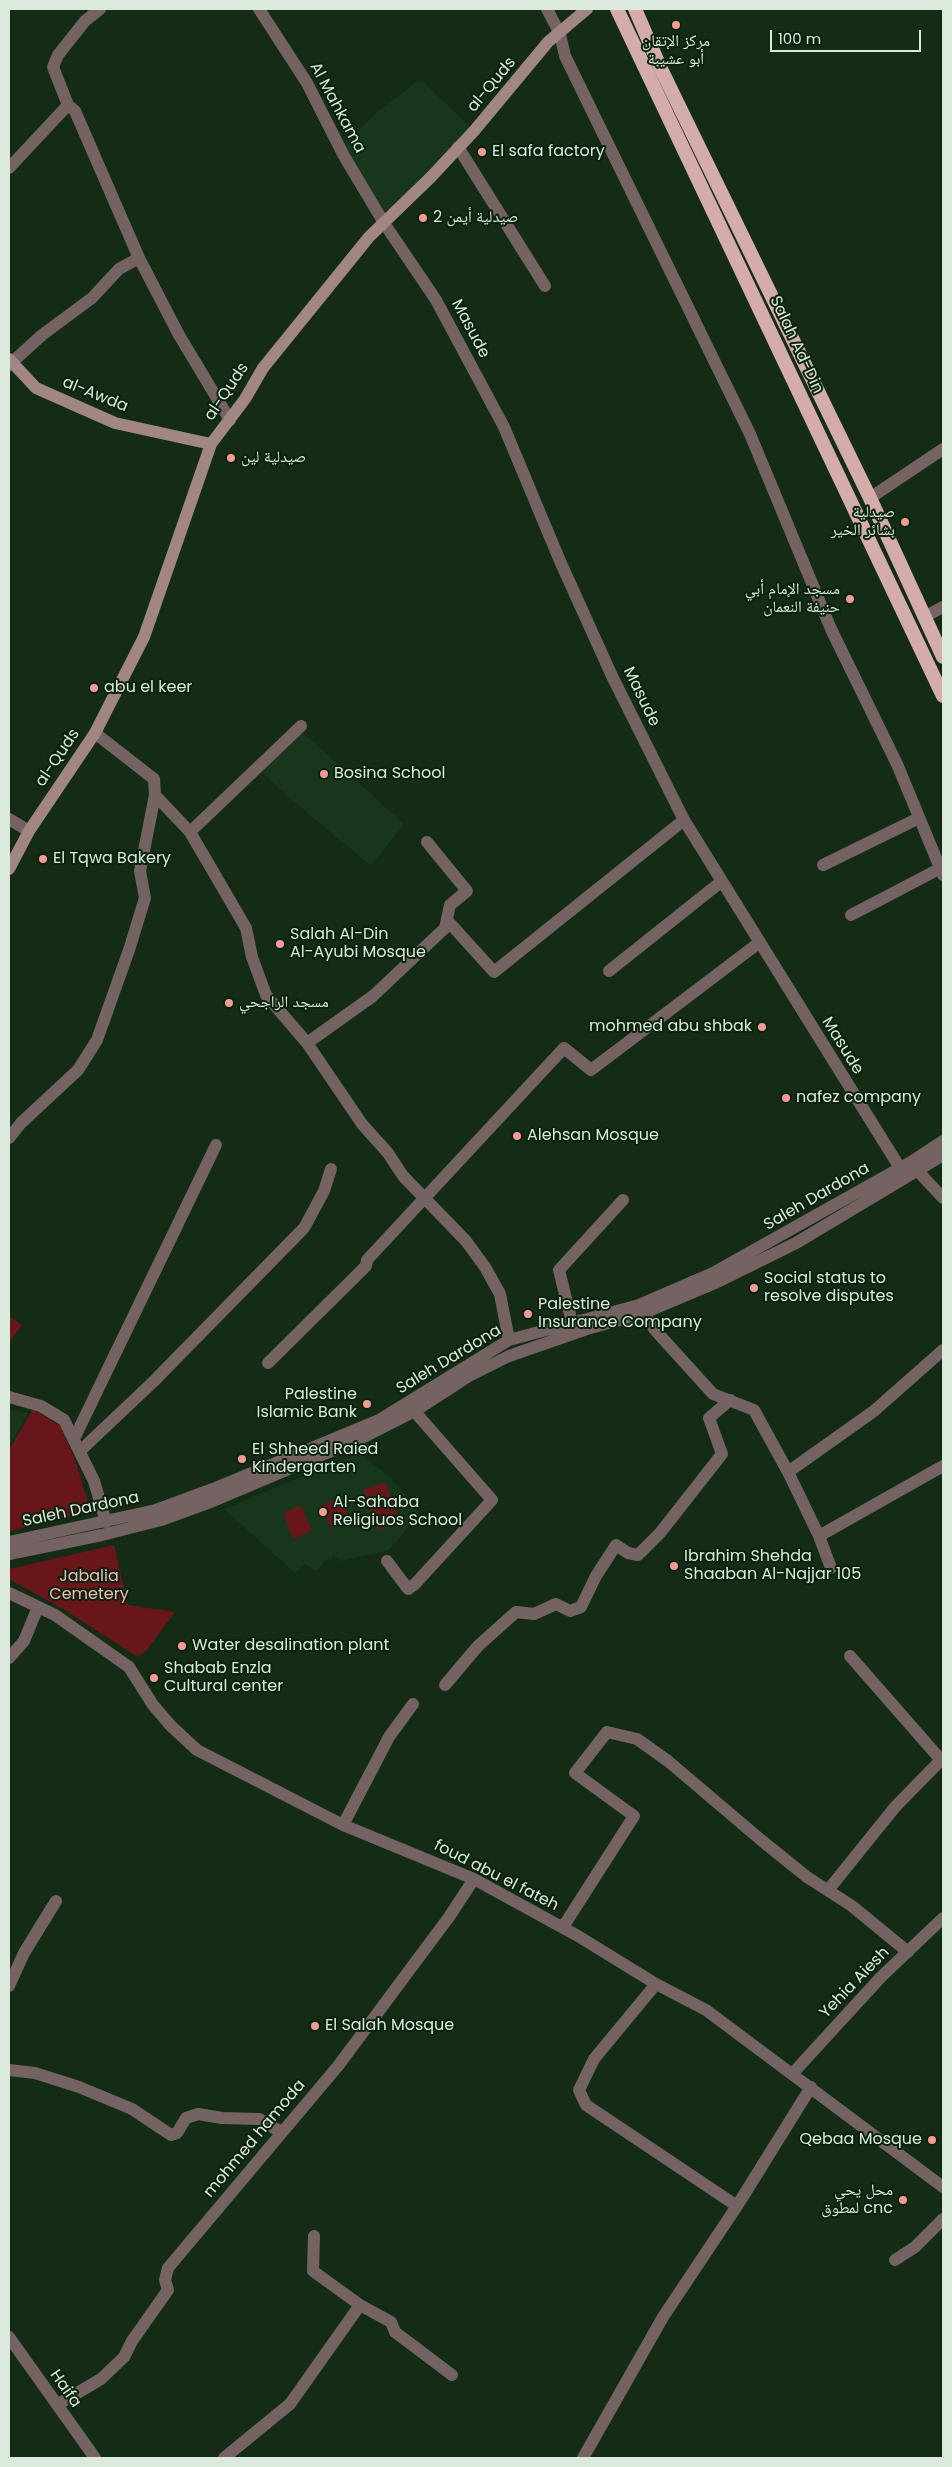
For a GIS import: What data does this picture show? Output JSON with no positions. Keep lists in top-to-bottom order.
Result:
{
  "streets": {
    "highway": ["Salah Ad-Din"],
    "main road": ["al-Quds", "al-Awda"],
    "street": [
      "Al Mahkama",
      "Masude",
      "Saleh Dardona",
      "foud abu el fateh",
      "Yehia Aiesh",
      "mohmed hamoda",
      "Haifa"
    ]
  },
  "crossings": [
    ["al-Quds", "Al Mahkama"],
    ["al-Quds", "Masude"],
    ["al-Quds", "al-Awda"],
    ["Al Mahkama", "Masude"],
    ["Masude", "Saleh Dardona"],
    ["foud abu el fateh", "Yehia Aiesh"],
    ["foud abu el fateh", "mohmed hamoda"],
    ["mohmed hamoda", "Haifa"]
  ],
  "parks": ["Jabalia Cemetery"],
  "places": [
    "مركز الإتقان أبو عشيبة",
    "El safa factory",
    "صيدلية أيمن 2",
    "صيدلية لين",
    "صيدلية بشائر الخير",
    "مسجد الإمام أبي حنيفة النعمان",
    "abu el keer",
    "Bosina School",
    "El Tqwa Bakery",
    "Salah Al-Din Al-Ayubi Mosque",
    "مسجد الراجحي",
    "mohmed abu shbak",
    "nafez company",
    "Alehsan Mosque",
    "Social status to resolve disputes",
    "Palestine Insurance Company",
    "Palestine Islamic Bank",
    "El Shheed Raied Kindergarten",
    "Al-Sahaba Religiuos School",
    "Ibrahim Shehda Shaaban Al-Najjar 105",
    "Water desalination plant",
    "Shabab Enzla Cultural center",
    "El Salah Mosque",
    "Qebaa Mosque",
    "محل يحي لمطوق cnc"
  ],
  "scale_bar": "100 m"
}
